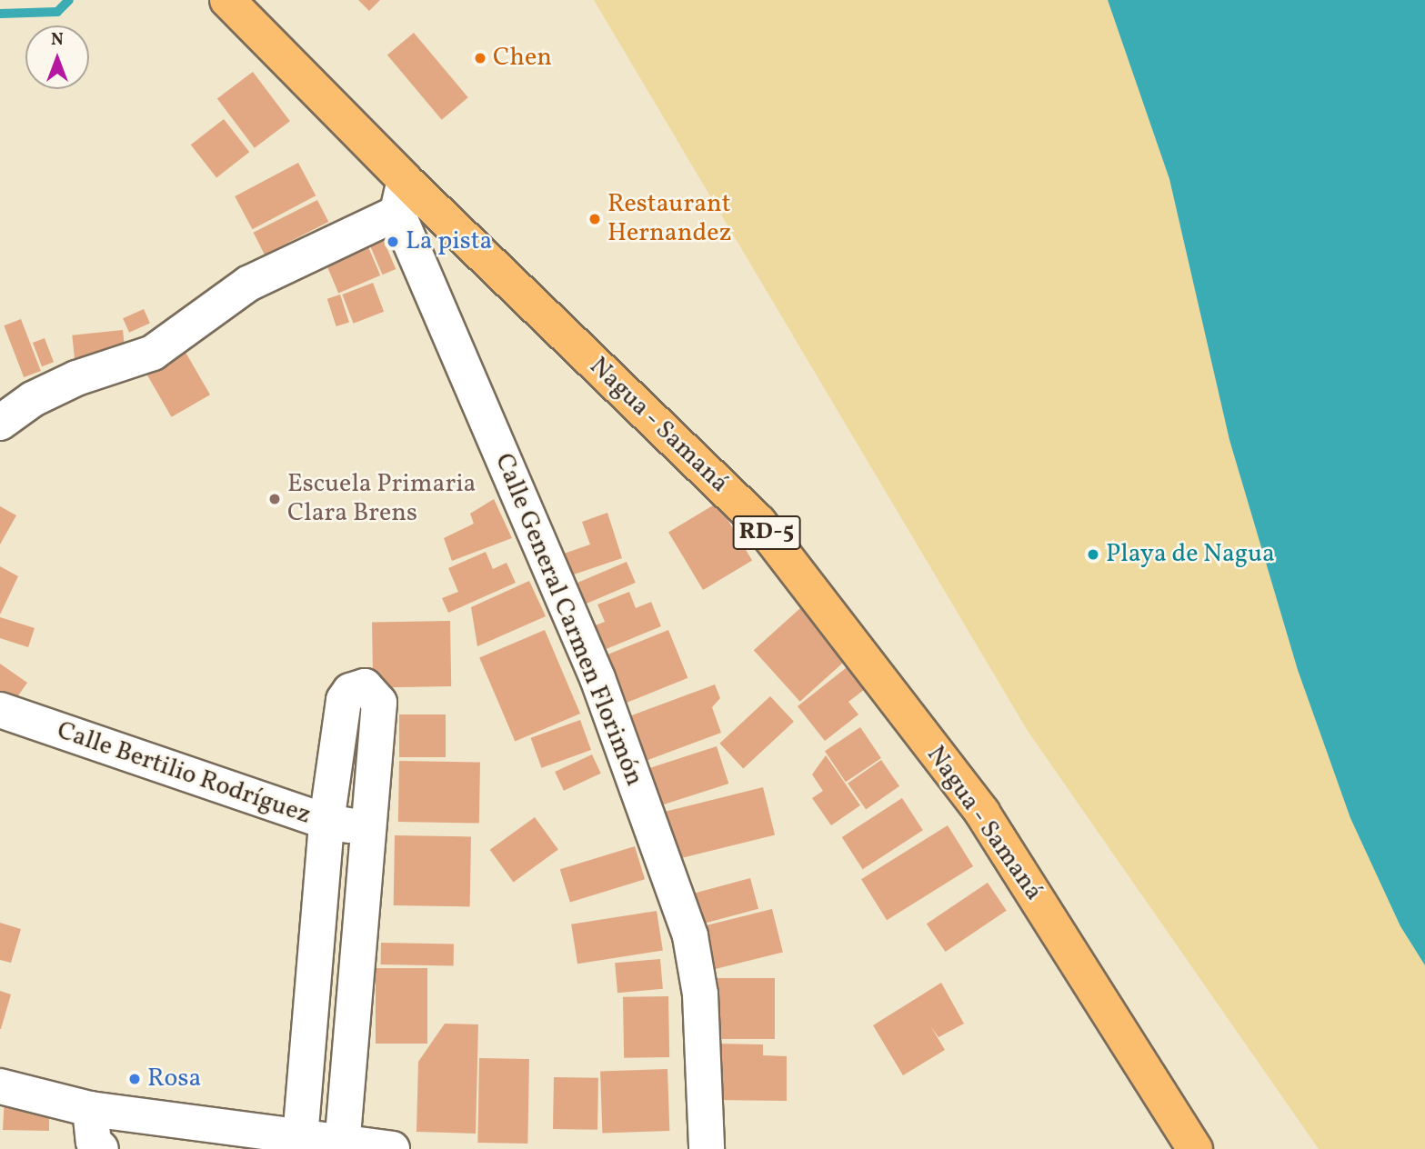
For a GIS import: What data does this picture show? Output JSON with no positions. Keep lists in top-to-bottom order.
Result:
{
  "streets": {
    "main road": ["Nagua - Samaná", "RD-5"],
    "street": ["Calle General Carmen Florimón", "Calle Bertilio Rodríguez"]
  },
  "places": [
    "Chen",
    "Restaurant Hernandez",
    "La pista",
    "Escuela Primaria Clara Brens",
    "Playa de Nagua",
    "Rosa"
  ],
  "north": "top"
}
